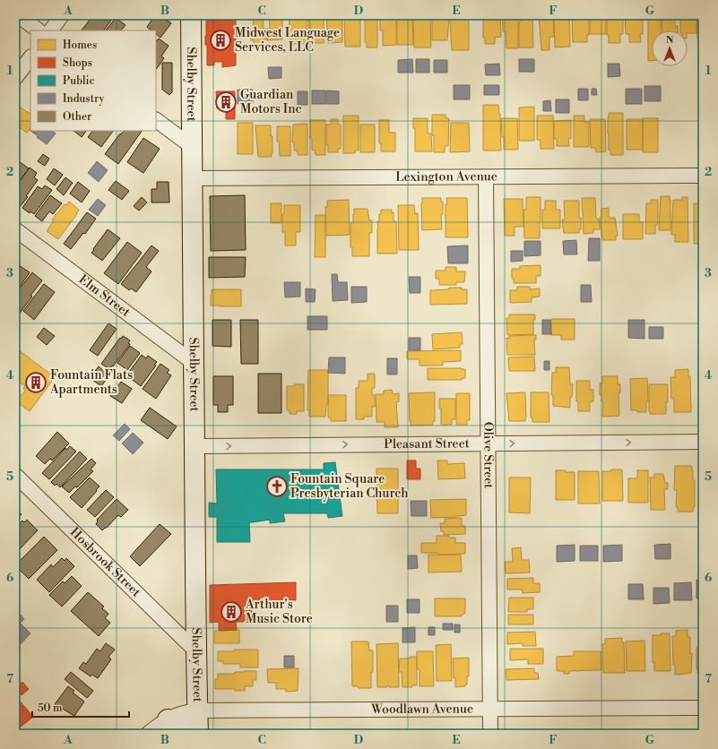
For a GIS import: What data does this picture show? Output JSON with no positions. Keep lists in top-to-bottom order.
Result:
{
  "streets": {
    "main road": ["Shelby Street"],
    "street": [
      "Lexington Avenue",
      "Elm Street",
      "Pleasant Street",
      "Olive Street",
      "Hosbrook Street",
      "Woodlawn Avenue"
    ]
  },
  "crossings": [
    ["Shelby Street", "Lexington Avenue"],
    ["Shelby Street", "Elm Street"],
    ["Shelby Street", "Pleasant Street"],
    ["Shelby Street", "Hosbrook Street"],
    ["Shelby Street", "Woodlawn Avenue"],
    ["Lexington Avenue", "Olive Street"],
    ["Pleasant Street", "Olive Street"],
    ["Olive Street", "Woodlawn Avenue"]
  ],
  "one_way": ["Pleasant Street"],
  "places": {
    "building": [
      "Midwest Language Services, LLC",
      "Guardian Motors Inc",
      "Fountain Flats Apartments",
      "Arthur's Music Store"
    ],
    "church": ["Fountain Square Presbyterian Church"]
  },
  "legend": [
    "Homes",
    "Shops",
    "Public",
    "Industry",
    "Other"
  ],
  "scale_bar": "50 m",
  "north": "top",
  "grid": {
    "columns": [
      "A",
      "B",
      "C",
      "D",
      "E",
      "F",
      "G"
    ],
    "rows": [
      "1",
      "2",
      "3",
      "4",
      "5",
      "6",
      "7"
    ]
  }
}
